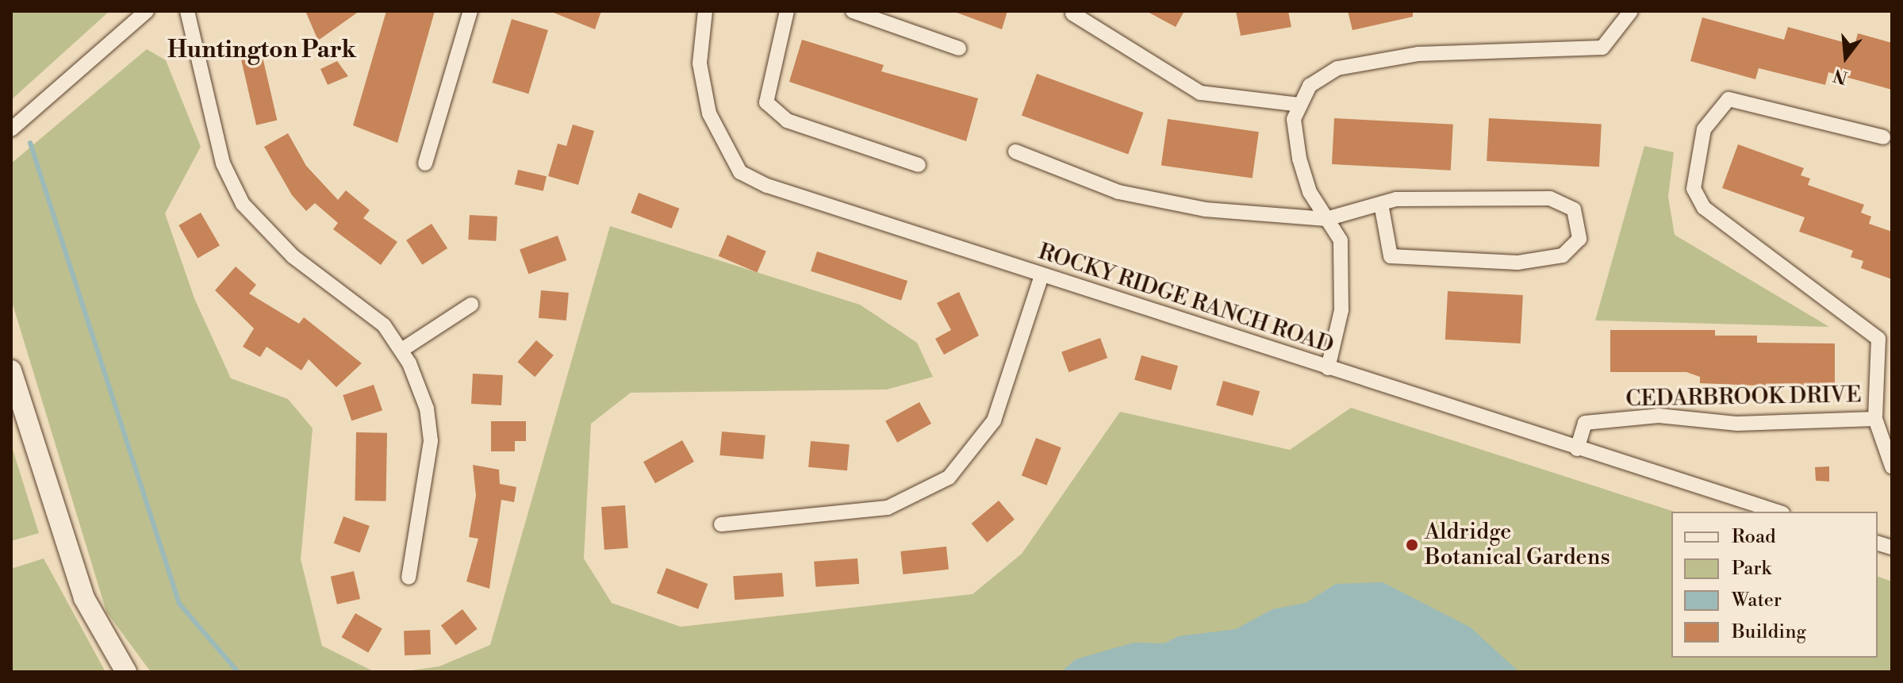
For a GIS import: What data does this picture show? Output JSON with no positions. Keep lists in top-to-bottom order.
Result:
{
  "streets": {
    "street": ["ROCKY RIDGE RANCH ROAD", "CEDARBROOK DRIVE"]
  },
  "crossings": [
    ["ROCKY RIDGE RANCH ROAD", "CEDARBROOK DRIVE"]
  ],
  "districts": ["Huntington Park"],
  "places": ["Aldridge Botanical Gardens"],
  "legend": [
    "Road",
    "Park",
    "Water",
    "Building"
  ],
  "north": "bottom"
}
